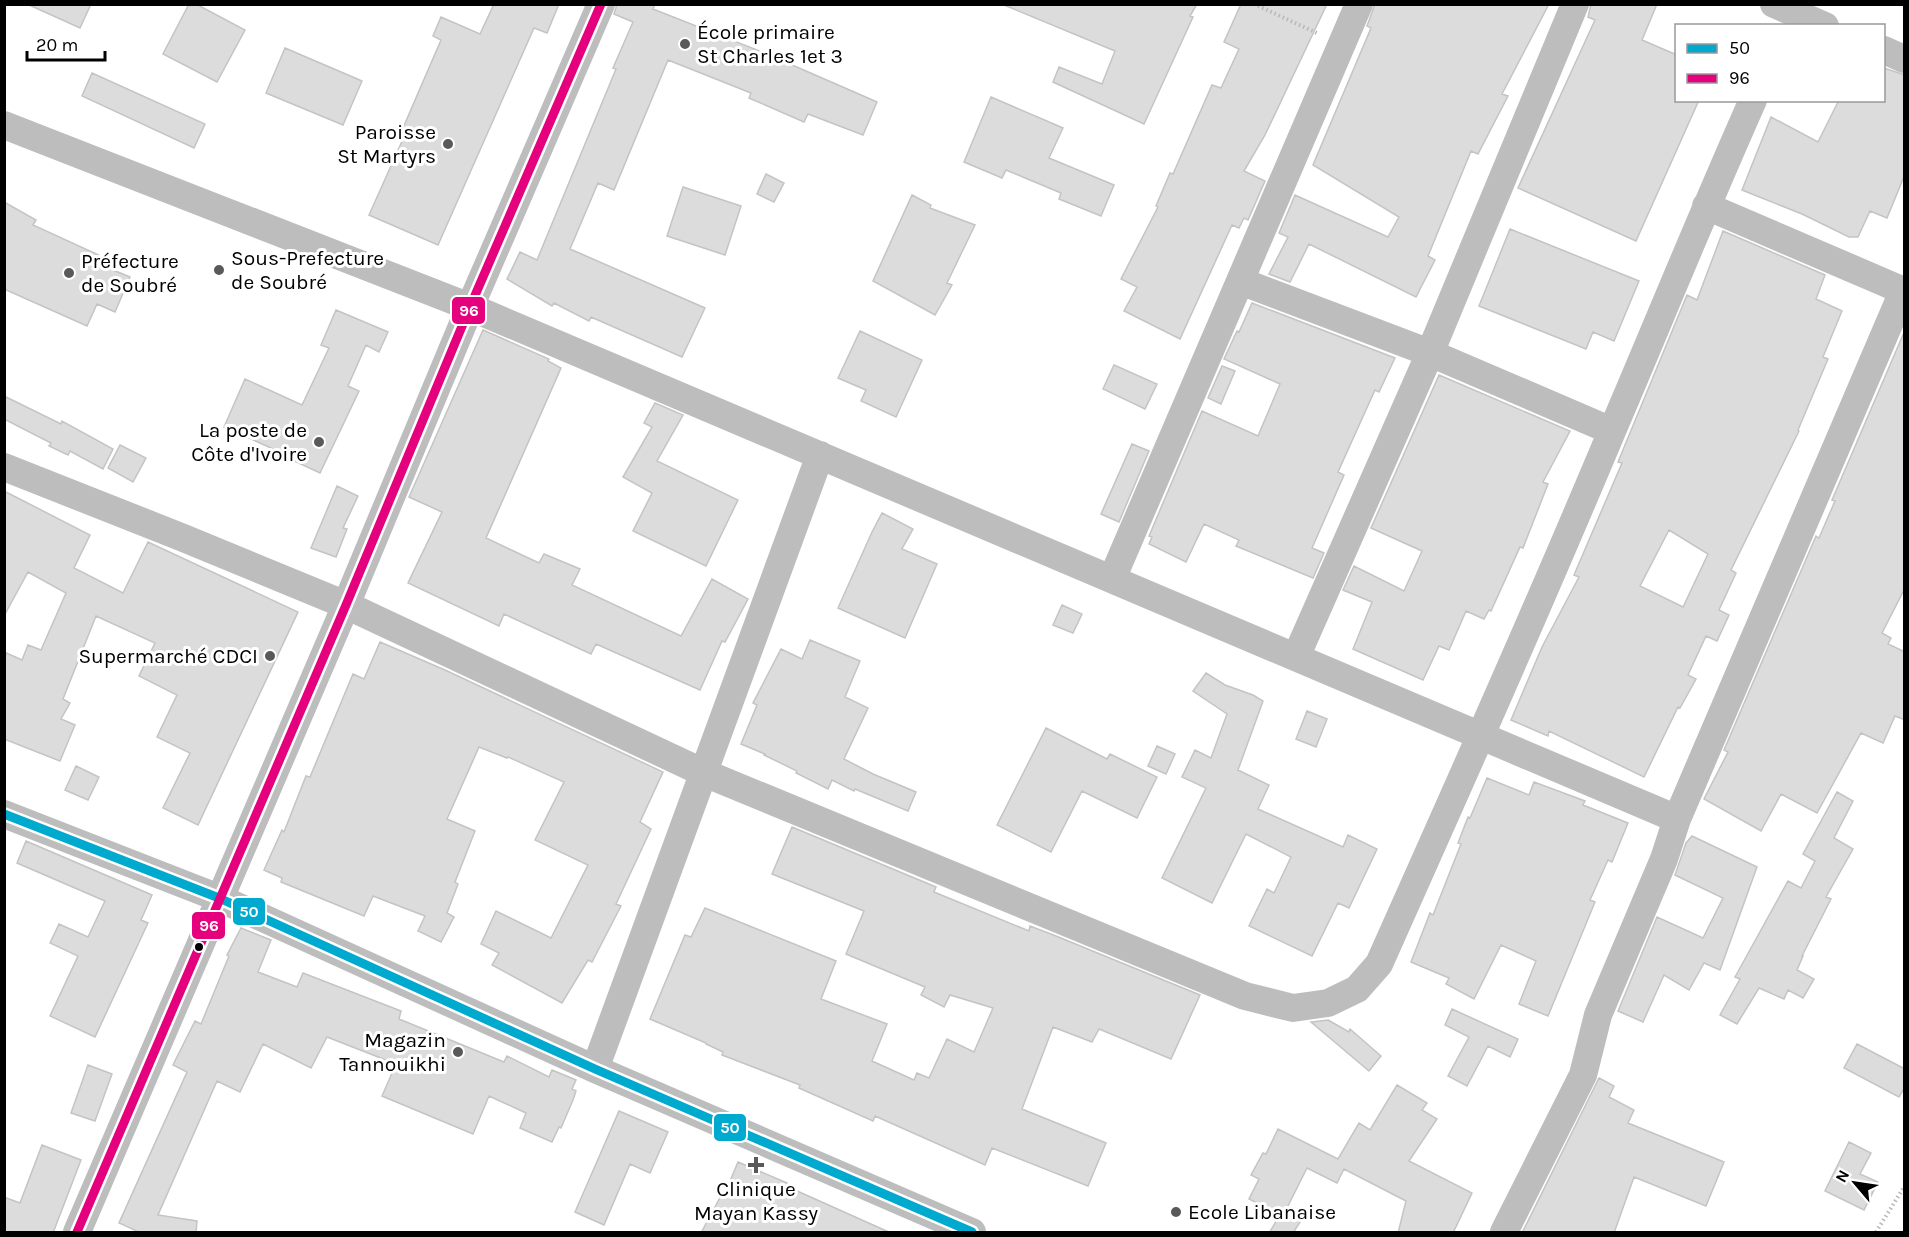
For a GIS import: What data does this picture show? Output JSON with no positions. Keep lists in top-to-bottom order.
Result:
{
  "places": {
    "other": [
      "École primaire St Charles 1et 3",
      "Paroisse St Martyrs",
      "Sous-Prefecture de Soubré",
      "Préfecture de Soubré",
      "La poste de Côte d'Ivoire",
      "Supermarché CDCI",
      "Magazin Tannouikhi",
      "Ecole Libanaise"
    ],
    "health": ["Clinique Mayan Kassy"]
  },
  "lines": ["transit line 96", "transit line 50"],
  "legend": ["50", "96"],
  "scale_bar": "20 m",
  "north": "top left"
}
